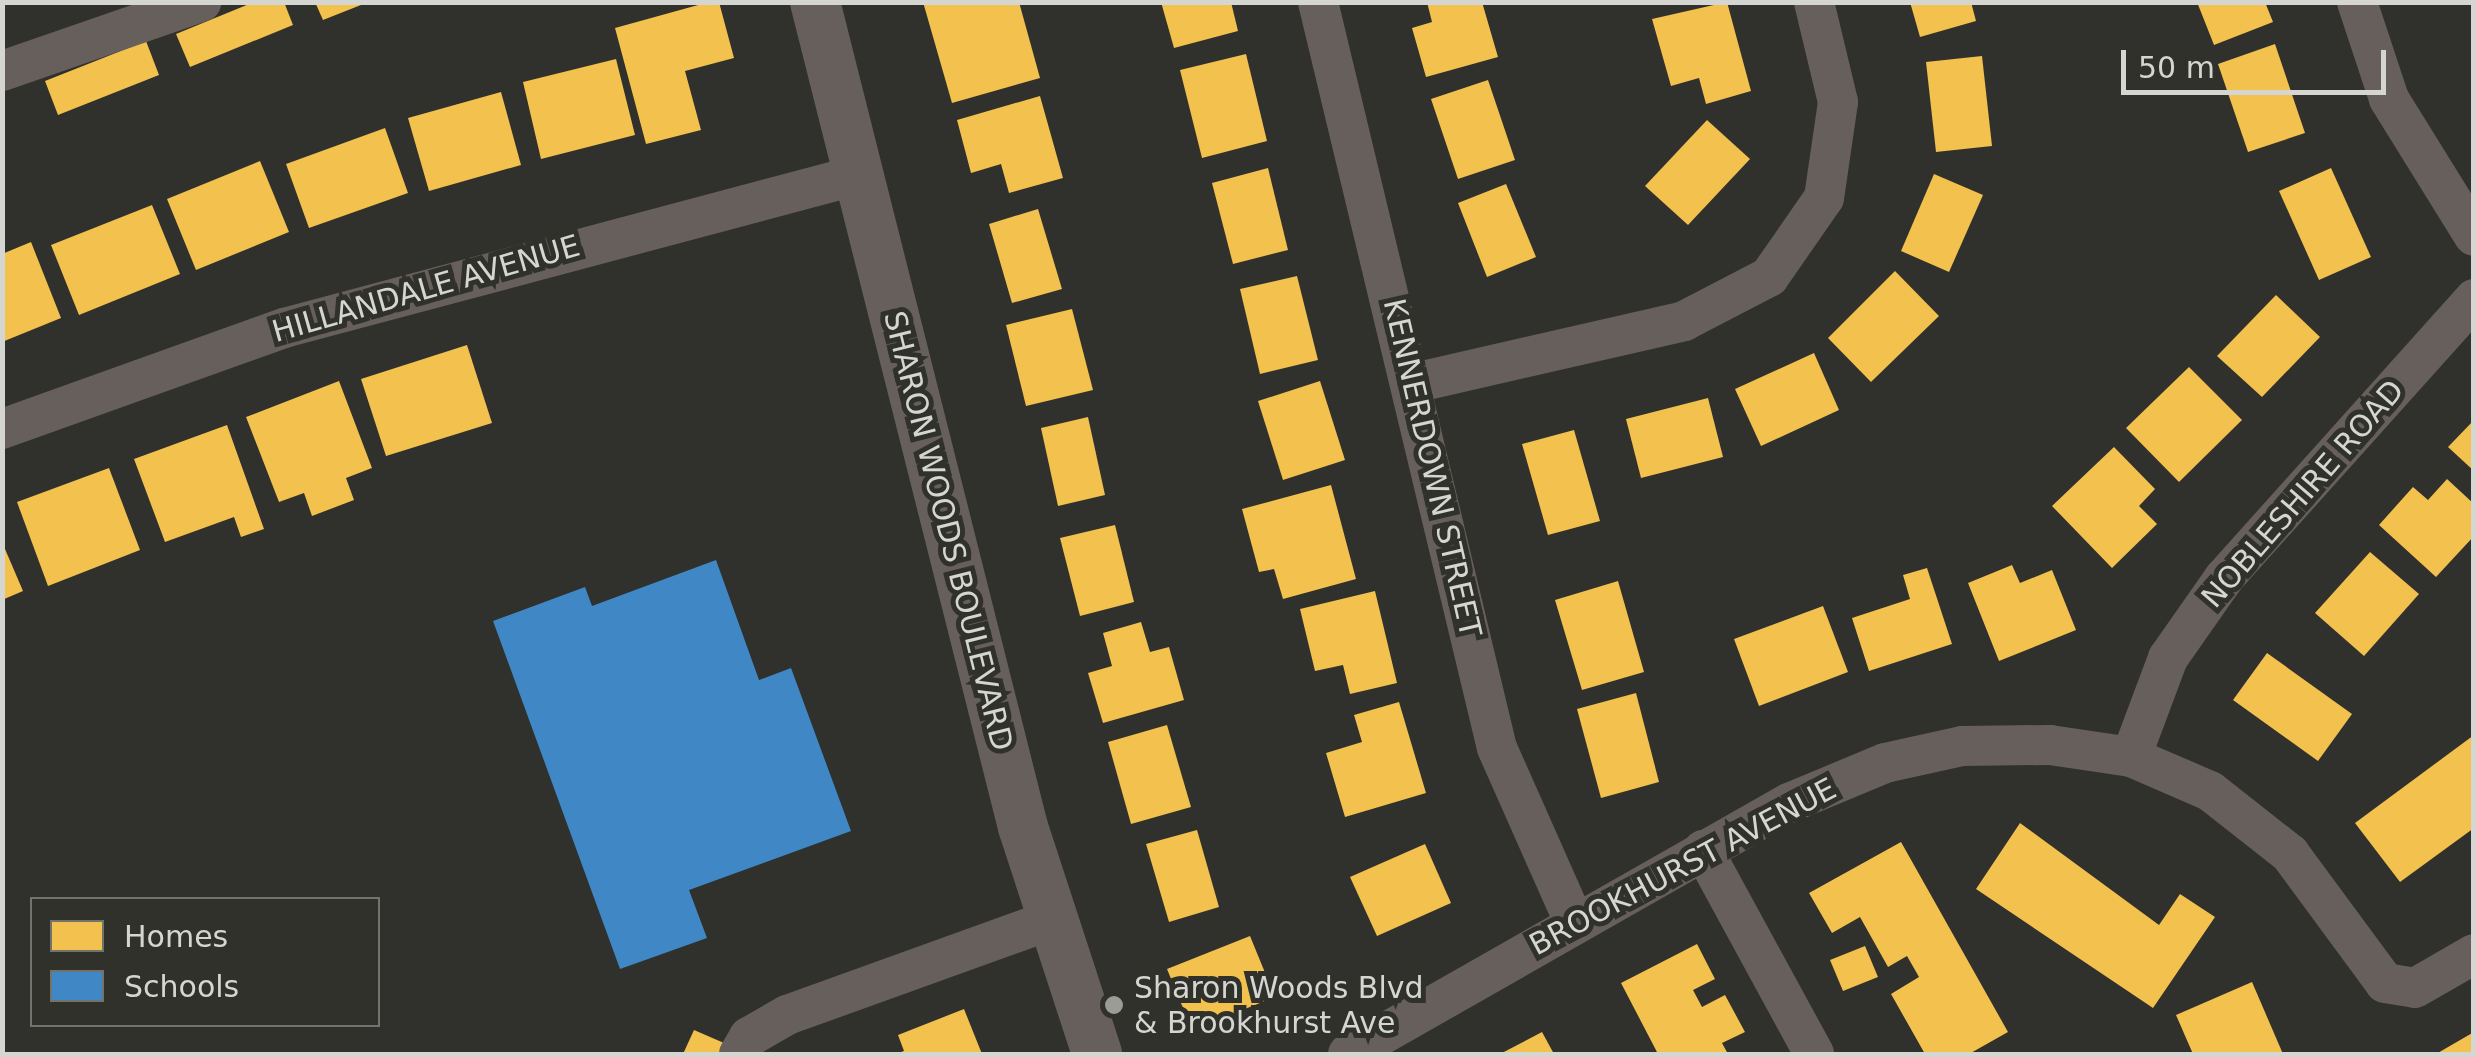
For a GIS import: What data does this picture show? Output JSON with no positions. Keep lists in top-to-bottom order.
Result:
{
  "streets": {
    "street": [
      "HILLANDALE AVENUE",
      "KENNERDOWN STREET",
      "NOBLESHIRE ROAD",
      "SHARON WOODS BOULEVARD",
      "BROOKHURST AVENUE"
    ]
  },
  "crossings": [
    ["HILLANDALE AVENUE", "SHARON WOODS BOULEVARD"],
    ["KENNERDOWN STREET", "BROOKHURST AVENUE"],
    ["NOBLESHIRE ROAD", "BROOKHURST AVENUE"]
  ],
  "places": ["Sharon Woods Blvd & Brookhurst Ave"],
  "legend": ["Homes", "Schools"],
  "scale_bar": "50 m"
}
